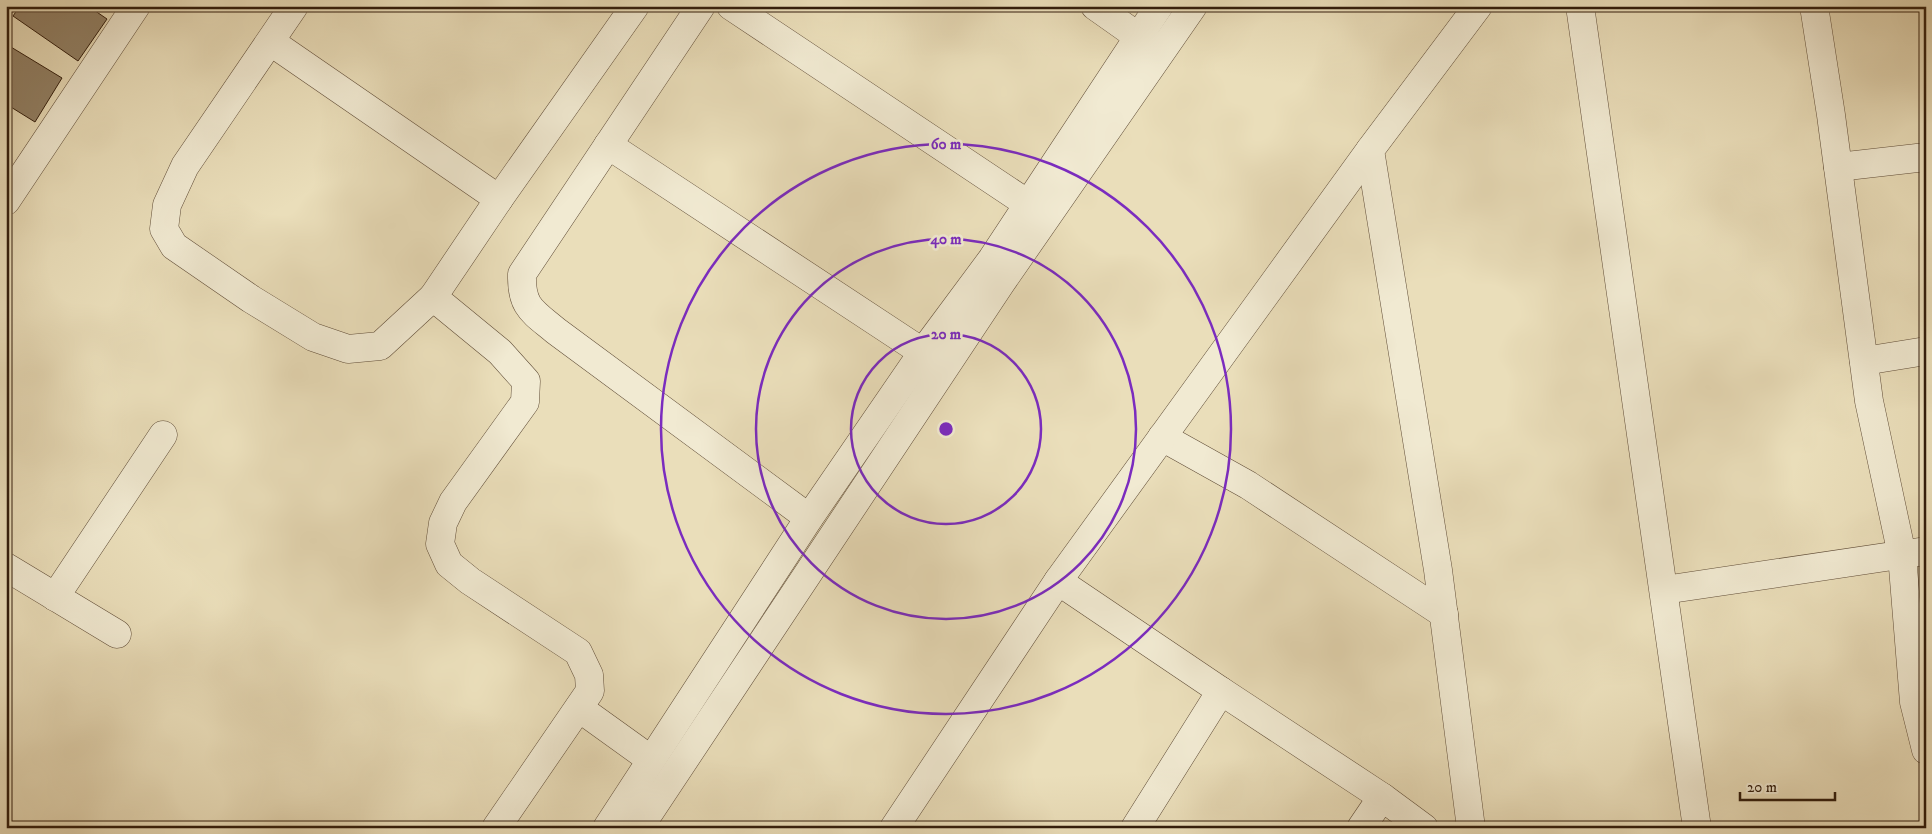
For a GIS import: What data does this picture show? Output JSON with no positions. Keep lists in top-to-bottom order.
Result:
{
  "scale_bar": "20 m",
  "rings": ["60 m", "40 m", "20 m"]
}
